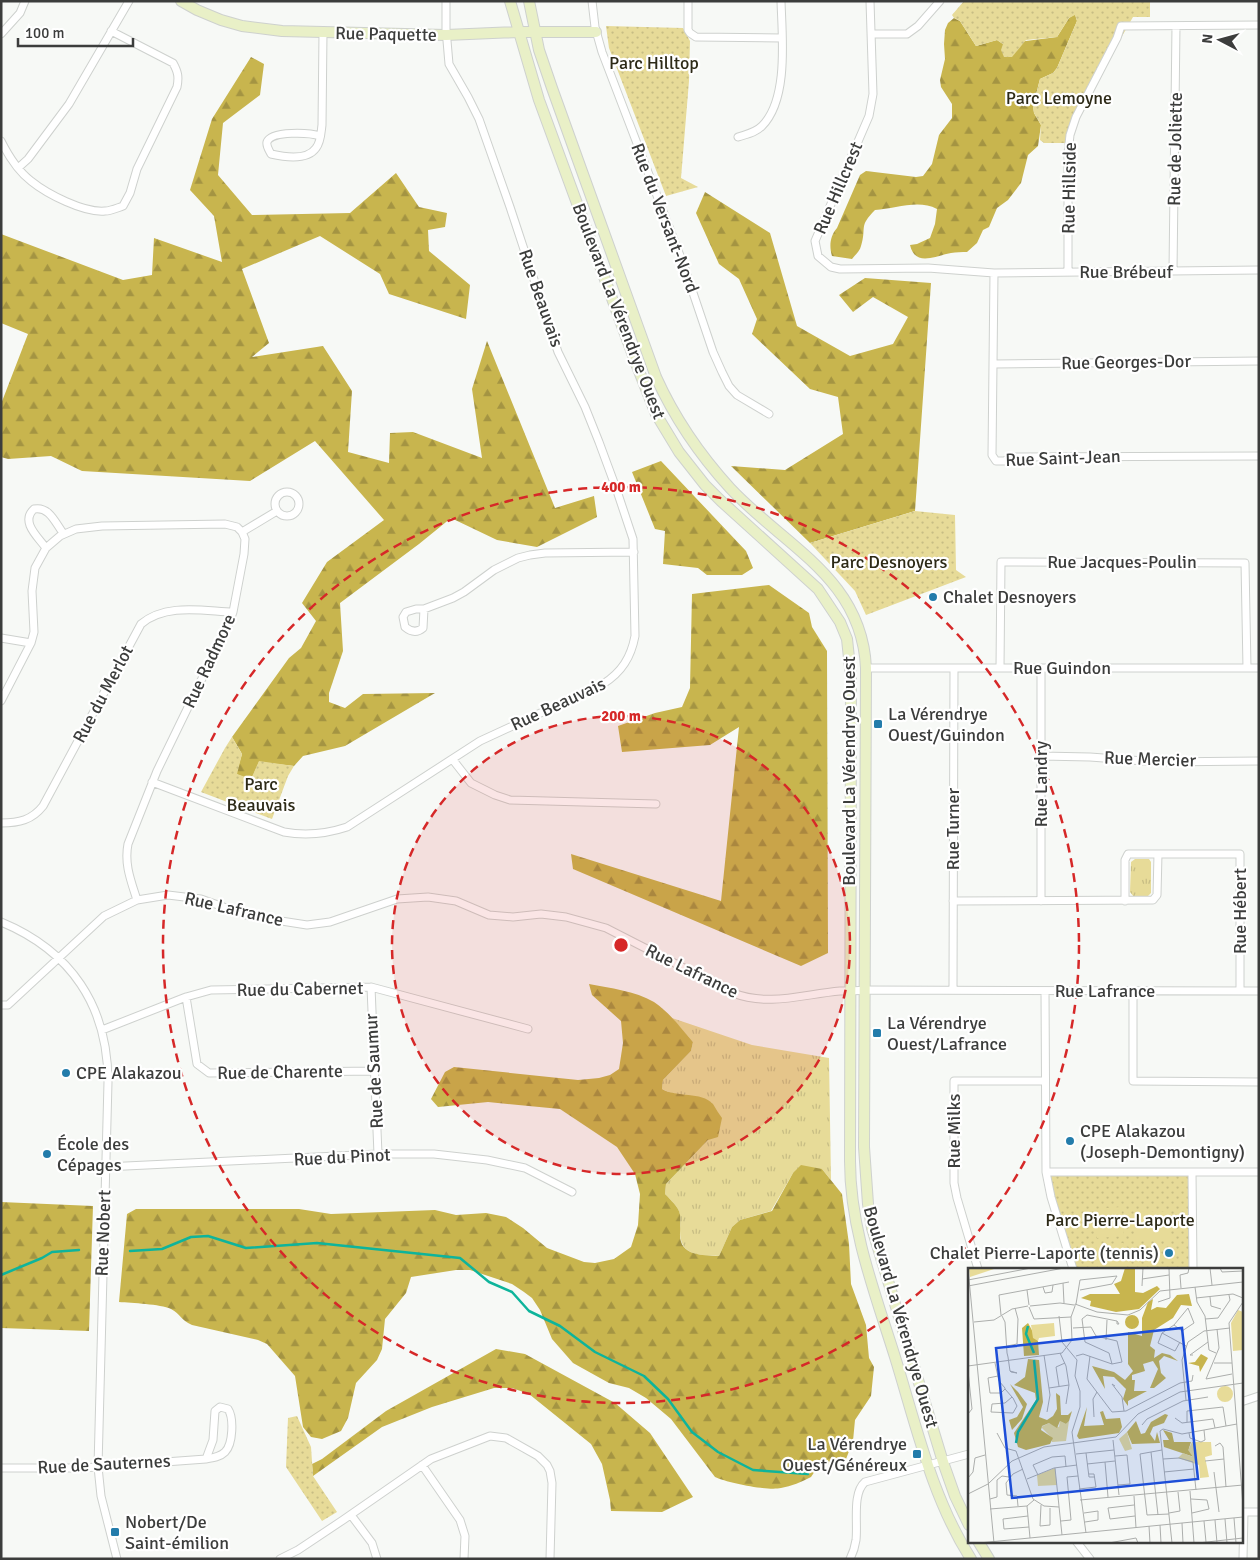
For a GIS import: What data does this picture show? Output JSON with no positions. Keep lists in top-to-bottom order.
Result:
{
  "streets": {
    "main road": ["Rue Paquette", "Boulevard La Vérendrye Ouest"],
    "street": [
      "Rue de Joliette",
      "Rue Hillcrest",
      "Rue Hillside",
      "Rue du Versant-Nord",
      "Rue Brébeuf",
      "Rue Beauvais",
      "Rue Georges-Dor",
      "Rue Saint-Jean",
      "Rue Jacques-Poulin",
      "Rue Radmore",
      "Rue Guindon",
      "Rue du Merlot",
      "Rue Mercier",
      "Rue Landry",
      "Rue Turner",
      "Rue Lafrance",
      "Rue Hébert",
      "Rue du Cabernet",
      "Rue de Saumur",
      "Rue de Charente",
      "Rue Milks",
      "Rue du Pinot",
      "Rue Nobert",
      "Rue de Sauternes"
    ]
  },
  "crossings": [
    ["Rue Paquette", "Rue du Versant-Nord"],
    ["Rue Paquette", "Rue Beauvais"],
    ["Rue Paquette", "Boulevard La Vérendrye Ouest"],
    ["Rue de Joliette", "Rue Hillside"],
    ["Rue de Joliette", "Rue Brébeuf"],
    ["Rue Hillcrest", "Rue Brébeuf"],
    ["Rue Hillcrest", "Rue Saint-Jean"],
    ["Rue Hillside", "Rue Brébeuf"],
    ["Rue Brébeuf", "Rue Saint-Jean"],
    ["Rue Beauvais", "Rue Radmore"],
    ["Boulevard La Vérendrye Ouest", "Rue Guindon"],
    ["Boulevard La Vérendrye Ouest", "Rue Lafrance"],
    ["Rue Georges-Dor", "Rue Saint-Jean"],
    ["Rue Jacques-Poulin", "Rue Guindon"],
    ["Rue Radmore", "Rue du Merlot"],
    ["Rue Radmore", "Rue Lafrance"],
    ["Rue Guindon", "Rue Landry"],
    ["Rue Guindon", "Rue Turner"],
    ["Rue Mercier", "Rue Landry"],
    ["Rue Turner", "Rue Lafrance"],
    ["Rue Lafrance", "Rue Hébert"],
    ["Rue Lafrance", "Rue Nobert"],
    ["Rue du Cabernet", "Rue de Saumur"],
    ["Rue du Cabernet", "Rue de Charente"],
    ["Rue du Cabernet", "Rue Nobert"],
    ["Rue de Saumur", "Rue de Charente"],
    ["Rue de Saumur", "Rue du Pinot"],
    ["Rue du Pinot", "Rue Nobert"],
    ["Rue Nobert", "Rue de Sauternes"]
  ],
  "parks": [
    "Parc Hilltop",
    "Parc Lemoyne",
    "Parc Desnoyers",
    "Parc Beauvais",
    "Parc Pierre-Laporte"
  ],
  "places": {
    "other": [
      "Chalet Desnoyers",
      "CPE Alakazou",
      "CPE Alakazou (Joseph-Demontigny)",
      "École des Cépages",
      "Chalet Pierre-Laporte (tennis)"
    ],
    "transit": [
      "La Vérendrye Ouest/Guindon",
      "La Vérendrye Ouest/Lafrance",
      "La Vérendrye Ouest/Généreux",
      "Nobert/De Saint-émilion"
    ]
  },
  "scale_bar": "100 m",
  "north": "left",
  "rings": ["400 m", "200 m"]
}
